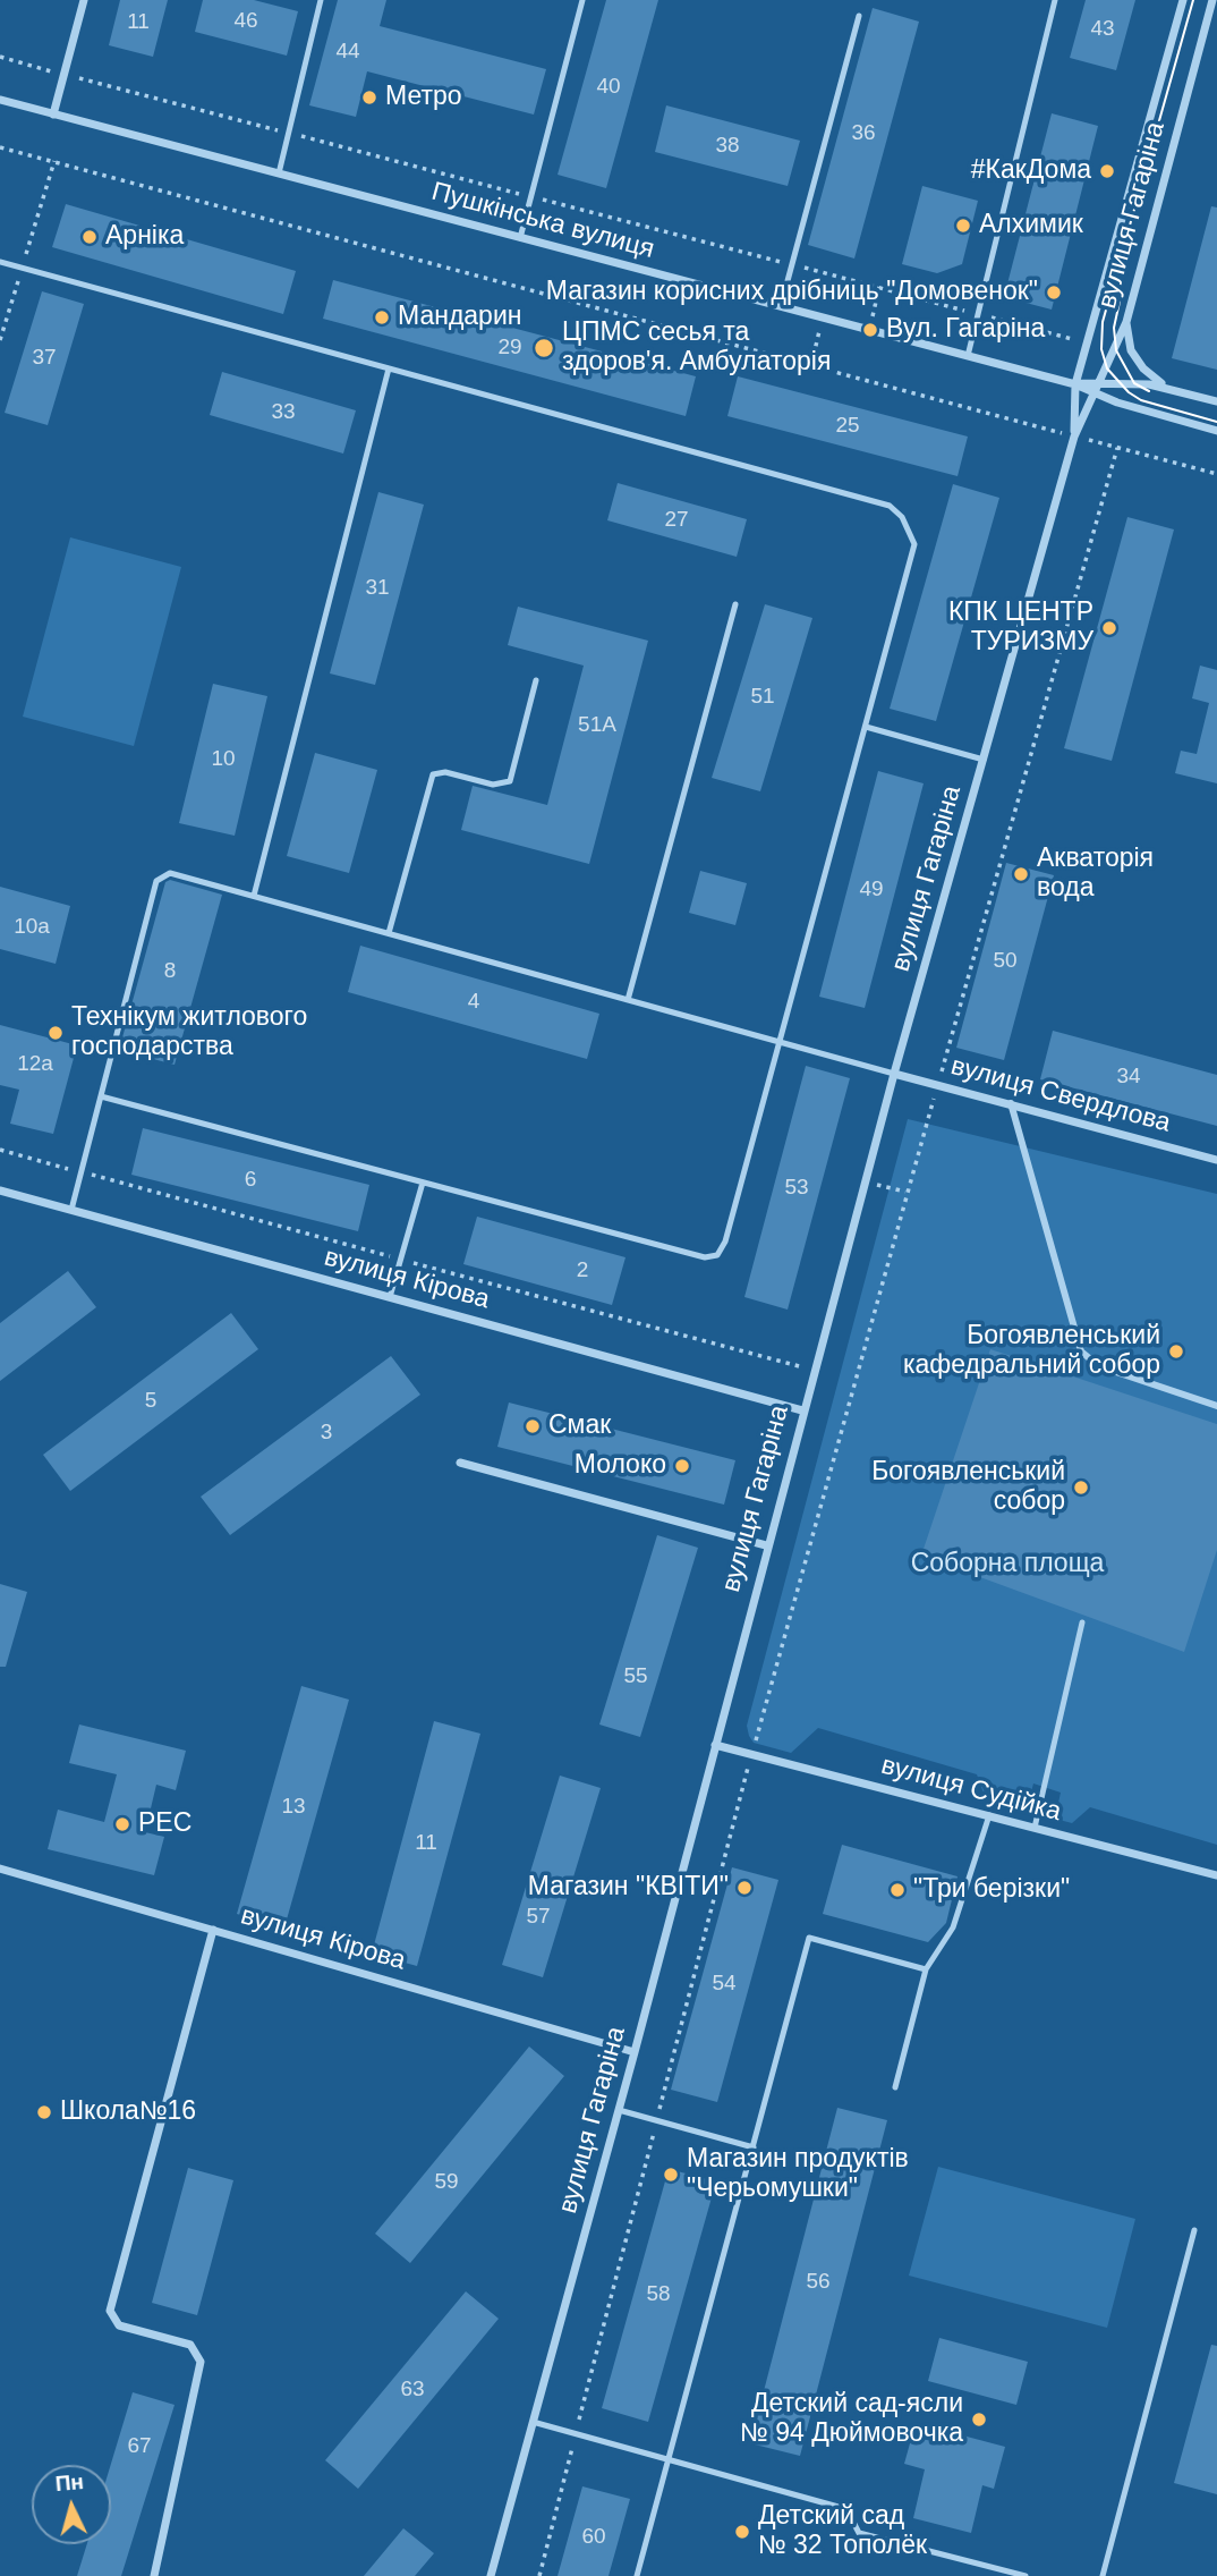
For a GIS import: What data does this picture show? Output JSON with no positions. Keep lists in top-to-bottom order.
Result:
{
  "streets": {
    "street": [
      "вулиця Гагаріна",
      "Пушкінська вулиця",
      "вулиця Свердлова",
      "вулиця Кірова",
      "вулиця Судійка"
    ]
  },
  "crossings": [
    ["вулиця Гагаріна", "Пушкінська вулиця"],
    ["вулиця Гагаріна", "вулиця Свердлова"],
    ["вулиця Гагаріна", "вулиця Кірова"],
    ["вулиця Гагаріна", "вулиця Судійка"]
  ],
  "parks": ["Соборна площа"],
  "places": [
    "Метро",
    "#КакДома",
    "Алхимик",
    "Арніка",
    "Магазин корисних дрібниць \"Домовенок\"",
    "Мандарин",
    "Вул. Гагаріна",
    "ЦПМС сесья та здоров'я. Амбулаторія",
    "КПК ЦЕНТР ТУРИЗМУ",
    "Акваторія вода",
    "Технікум житлового господарства",
    "Богоявленський кафедральний собор",
    "Смак",
    "Молоко",
    "Богоявленський собор",
    "РЕС",
    "Магазин \"КВІТИ\"",
    "\"Три берізки\"",
    "Школа№16",
    "Магазин продуктів \"Черьомушки\"",
    "Детский сад-ясли № 94 Дюймовочка",
    "Детский сад № 32 Тополёк"
  ],
  "house_numbers": [
    "46",
    "11",
    "43",
    "44",
    "40",
    "36",
    "38",
    "29",
    "37",
    "33",
    "25",
    "27",
    "31",
    "51",
    "51А",
    "10",
    "49",
    "10а",
    "50",
    "8",
    "4",
    "12а",
    "34",
    "6",
    "53",
    "2",
    "5",
    "3",
    "55",
    "13",
    "11",
    "57",
    "54",
    "59",
    "56",
    "58",
    "63",
    "67",
    "60"
  ],
  "north": "top"
}
